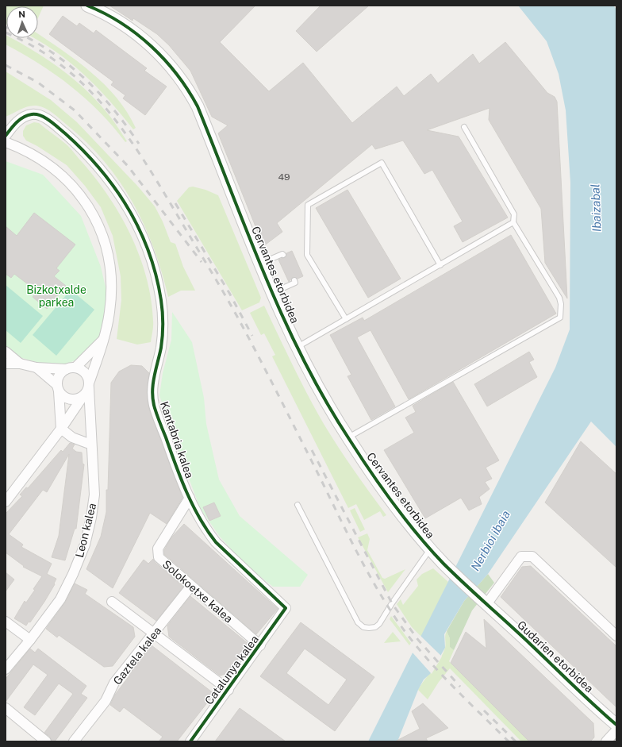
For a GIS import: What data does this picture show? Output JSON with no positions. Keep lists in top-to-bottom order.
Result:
{
  "streets": {
    "street": [
      "Cervantes etorbidea",
      "Kantabria kalea",
      "Leon kalea",
      "Solokoetxe kalea",
      "Gaztela kalea",
      "Gudarien etorbidea",
      "Catalunya kalea"
    ]
  },
  "crossings": [
    ["Cervantes etorbidea", "Gudarien etorbidea"],
    ["Kantabria kalea", "Solokoetxe kalea"],
    ["Kantabria kalea", "Catalunya kalea"],
    ["Solokoetxe kalea", "Gaztela kalea"],
    ["Solokoetxe kalea", "Catalunya kalea"]
  ],
  "water": ["Ibaizabal", "Nerbioi ibaia"],
  "parks": ["Bizkotxalde parkea"],
  "house_numbers": ["49"],
  "north": "top"
}
